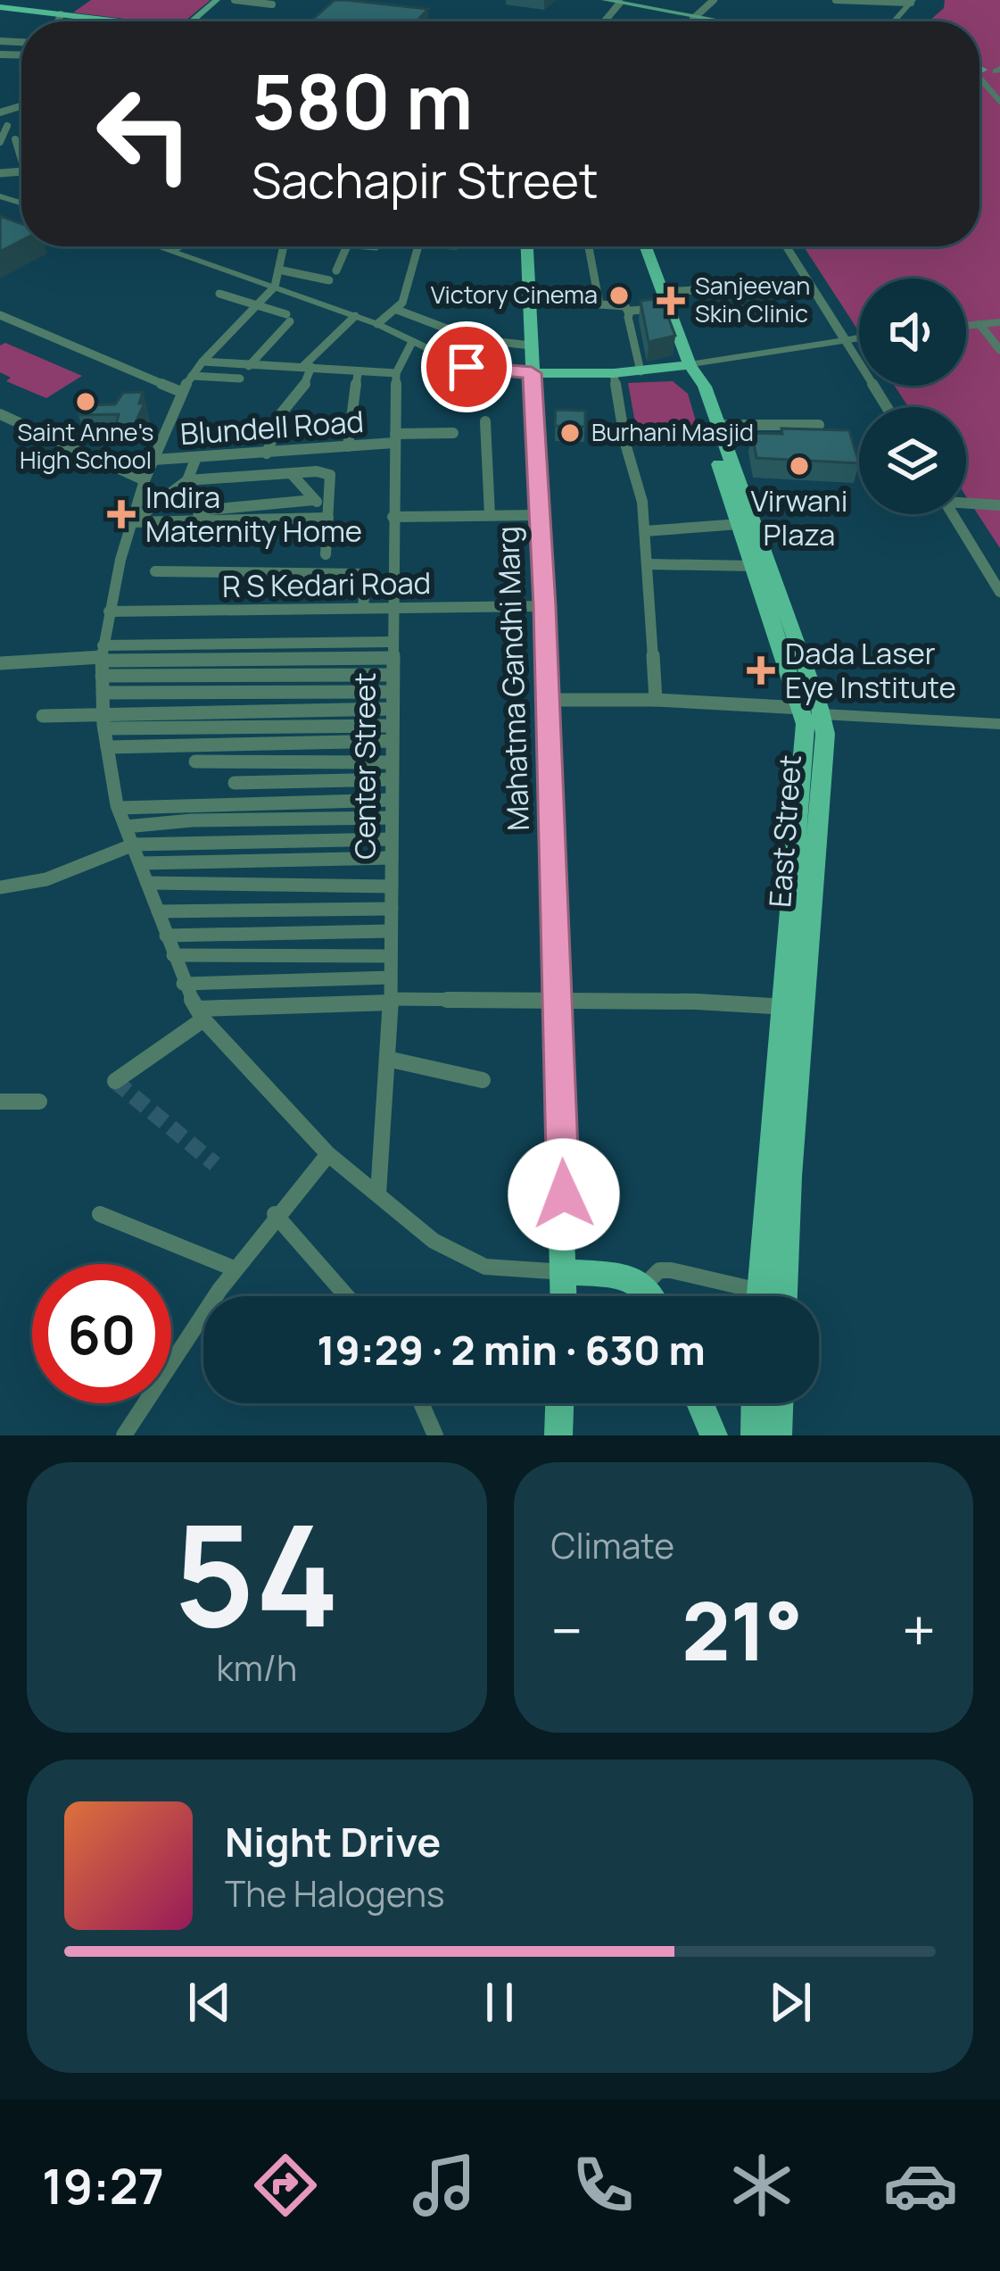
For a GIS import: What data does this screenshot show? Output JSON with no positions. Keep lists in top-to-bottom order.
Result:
{
  "streets": {
    "main road": ["Mahatma Gandhi Marg", "East Street"],
    "street": ["Blundell Road", "R S Kedari Road", "Center Street"]
  },
  "crossings": [
    ["Blundell Road", "Center Street"],
    ["R S Kedari Road", "Mahatma Gandhi Marg"],
    ["R S Kedari Road", "Center Street"]
  ],
  "places": {
    "other": [
      "Victory Cinema",
      "Saint Anne's High School",
      "Burhani Masjid",
      "Virwani Plaza"
    ],
    "health": ["Sanjeevan Skin Clinic", "Indira Maternity Home", "Dada Laser Eye Institute"]
  },
  "page": {
    "turn": ["580 m", "Sachapir Street"],
    "limit": "60",
    "trip": "19:29 · 2 min · 630 m",
    "tile": [
      ["54", "km/h"],
      "Climate"
    ],
    "heat": ["−", "21°", "+"],
    "song": ["Night Drive", "The Halogens"],
    "tabs": "19:27"
  }
}
